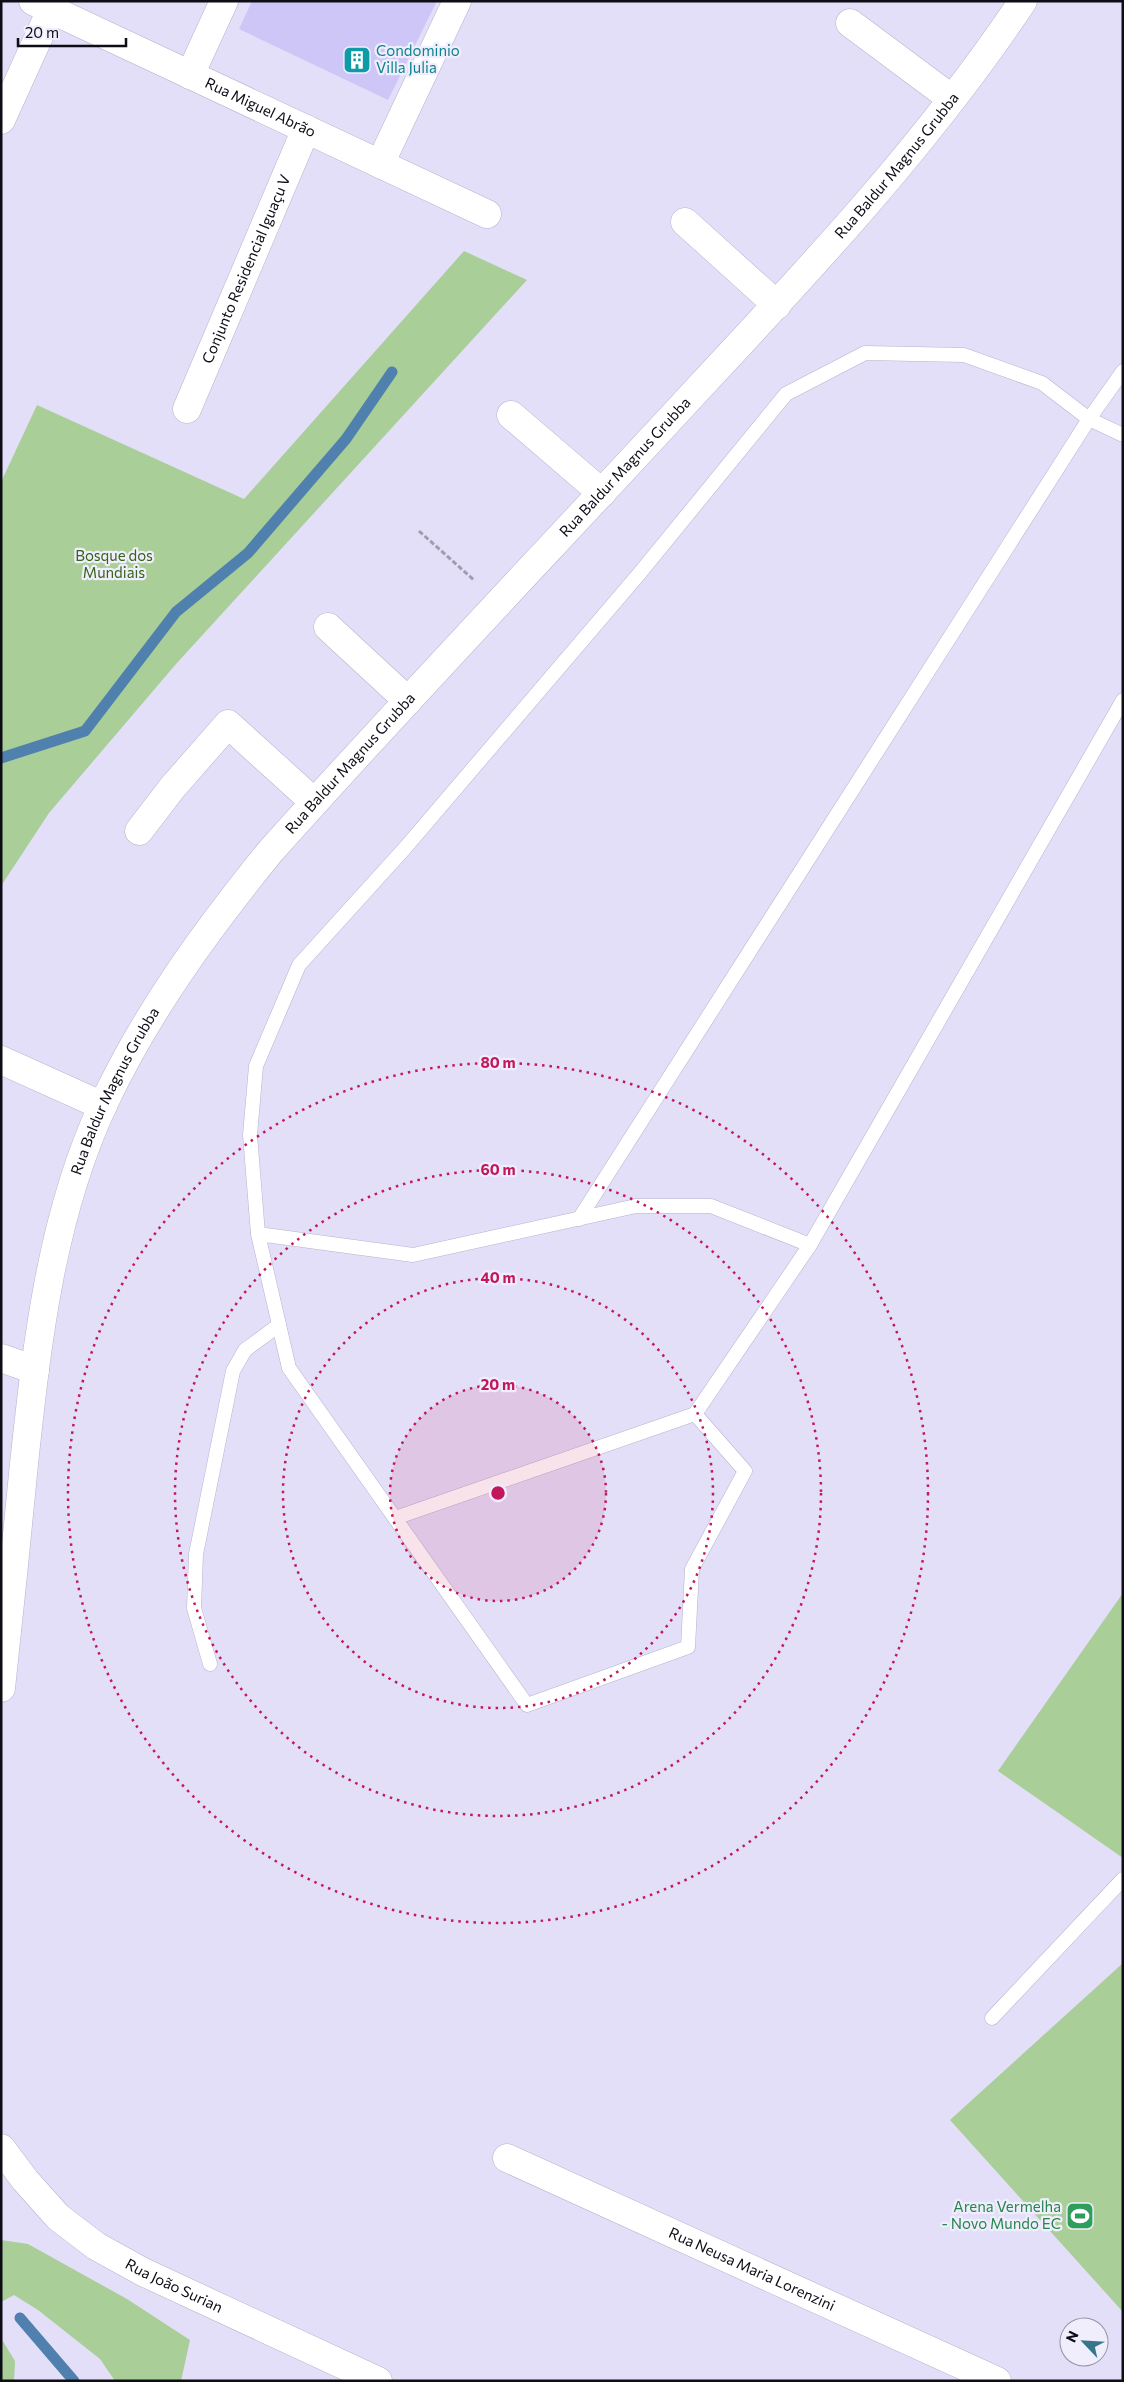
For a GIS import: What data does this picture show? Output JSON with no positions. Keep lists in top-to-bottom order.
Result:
{
  "streets": {
    "street": [
      "Rua Miguel Abrão",
      "Rua Baldur Magnus Grubba",
      "Conjunto Residencial Iguaçu V",
      "Rua Neusa Maria Lorenzini",
      "Rua João Surian"
    ]
  },
  "crossings": [
    ["Rua Miguel Abrão", "Conjunto Residencial Iguaçu V"]
  ],
  "parks": ["Bosque dos Mundiais"],
  "places": {
    "building": ["Condominio Villa Julia"],
    "sports": ["Arena Vermelha - Novo Mundo EC"]
  },
  "scale_bar": "20 m",
  "north": "top left",
  "rings": [
    "80 m",
    "60 m",
    "40 m",
    "20 m"
  ]
}
